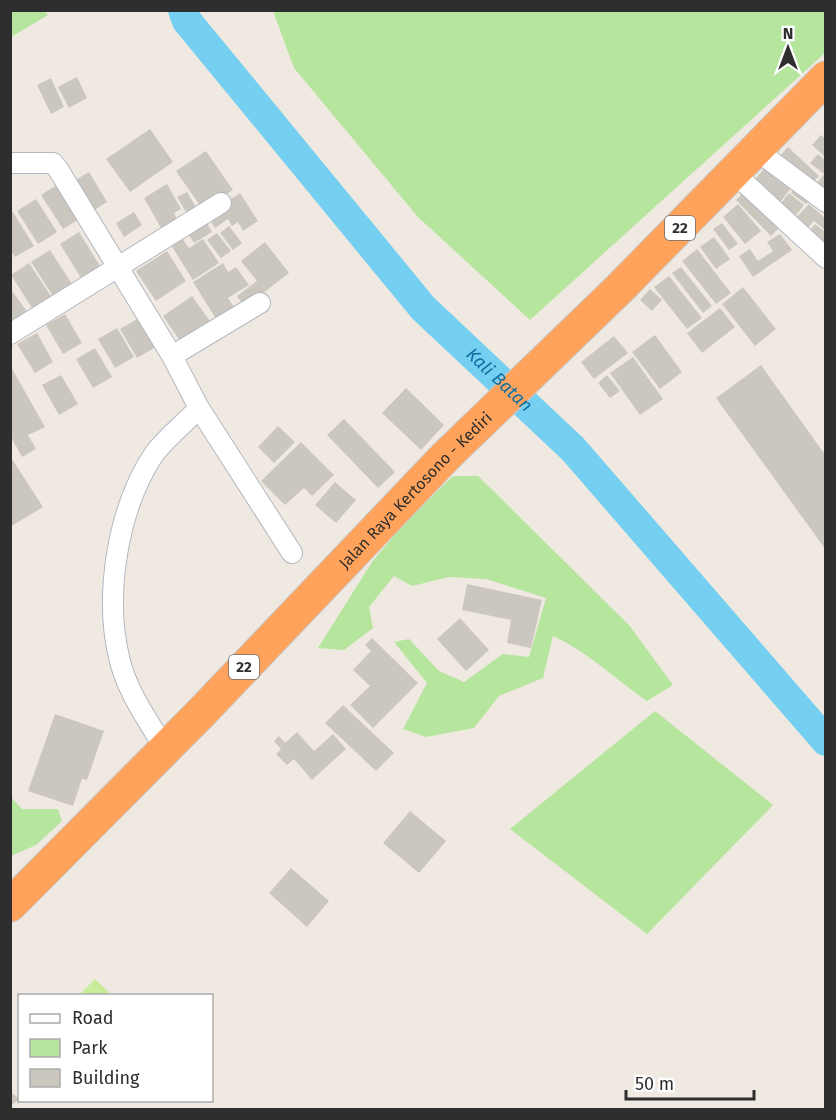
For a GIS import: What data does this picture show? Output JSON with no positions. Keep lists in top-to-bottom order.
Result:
{
  "streets": {
    "highway": ["22", "Jalan Raya Kertosono - Kediri"]
  },
  "water": ["Kali Batan"],
  "legend": ["Road", "Park", "Building"],
  "scale_bar": "50 m",
  "north": "top"
}
